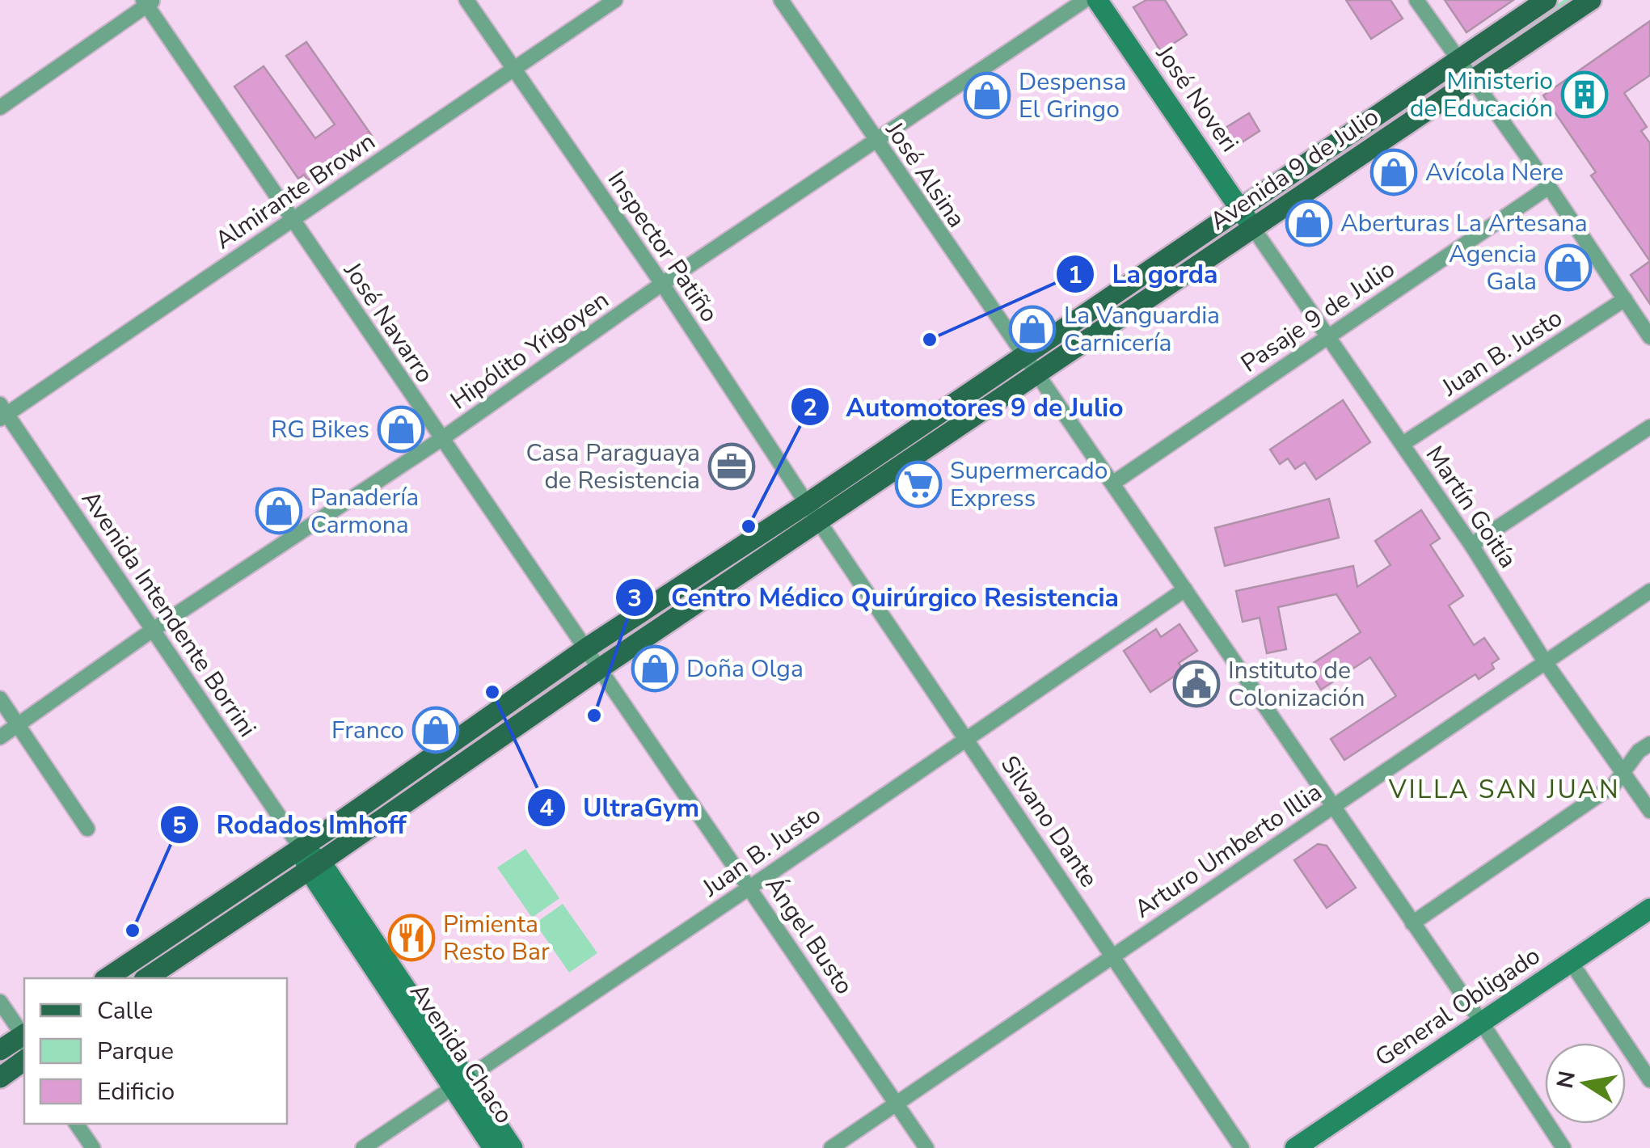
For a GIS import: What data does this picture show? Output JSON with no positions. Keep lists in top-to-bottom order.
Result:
{
  "streets": {
    "main road": ["Avenida 9 de Julio"],
    "street": [
      "José Noveri",
      "José Alsina",
      "Almirante Brown",
      "Inspector Patiño",
      "Pasaje 9 de Julio",
      "José Navarro",
      "Hipólito Yrigoyen",
      "Juan B. Justo",
      "Martín Goitía",
      "Avenida Intendente Borrini",
      "Silvano Dante",
      "Arturo Umberto Illia",
      "Ángel Busto",
      "General Obligado",
      "Avenida Chaco"
    ]
  },
  "crossings": [
    ["José Noveri", "Avenida 9 de Julio"],
    ["José Noveri", "Martín Goitía"],
    ["Avenida 9 de Julio", "José Alsina"],
    ["Avenida 9 de Julio", "Inspector Patiño"],
    ["Avenida 9 de Julio", "José Navarro"],
    ["Avenida 9 de Julio", "Martín Goitía"],
    ["Avenida 9 de Julio", "Avenida Intendente Borrini"],
    ["Avenida 9 de Julio", "Silvano Dante"],
    ["Avenida 9 de Julio", "Ángel Busto"],
    ["Avenida 9 de Julio", "Avenida Chaco"],
    ["José Alsina", "Pasaje 9 de Julio"],
    ["José Alsina", "Hipólito Yrigoyen"],
    ["José Alsina", "Juan B. Justo"],
    ["José Alsina", "Arturo Umberto Illia"],
    ["José Alsina", "General Obligado"],
    ["Almirante Brown", "Inspector Patiño"],
    ["Almirante Brown", "José Navarro"],
    ["Almirante Brown", "Avenida Intendente Borrini"],
    ["Inspector Patiño", "Hipólito Yrigoyen"],
    ["Inspector Patiño", "Silvano Dante"],
    ["Pasaje 9 de Julio", "Martín Goitía"],
    ["José Navarro", "Hipólito Yrigoyen"],
    ["José Navarro", "Ángel Busto"],
    ["Hipólito Yrigoyen", "Avenida Intendente Borrini"],
    ["Juan B. Justo", "Martín Goitía"],
    ["Juan B. Justo", "Silvano Dante"],
    ["Juan B. Justo", "Ángel Busto"],
    ["Juan B. Justo", "Avenida Chaco"],
    ["Martín Goitía", "Arturo Umberto Illia"],
    ["Avenida Intendente Borrini", "Avenida Chaco"],
    ["Silvano Dante", "Arturo Umberto Illia"],
    ["Arturo Umberto Illia", "Ángel Busto"]
  ],
  "districts": ["VILLA SAN JUAN"],
  "places": {
    "building": ["Ministerio de Educación"],
    "shop": [
      "Despensa El Gringo",
      "Avícola Nere",
      "Aberturas La Artesana",
      "Agencia Gala",
      "La Vanguardia Carnicería",
      "RG Bikes",
      "Panadería Carmona",
      "Doña Olga",
      "Franco"
    ],
    "other": [
      "La gorda",
      "Automotores 9 de Julio",
      "UltraGym",
      "Centro Médico Quirúrgico Resistencia",
      "Rodados Imhoff"
    ],
    "office": ["Casa Paraguaya de Resistencia"],
    "supermarket": ["Supermercado Express"],
    "public building": ["Instituto de Colonización"],
    "restaurant": ["Pimienta Resto Bar"]
  },
  "legend": ["Calle", "Parque", "Edificio"],
  "north": "left"
}
